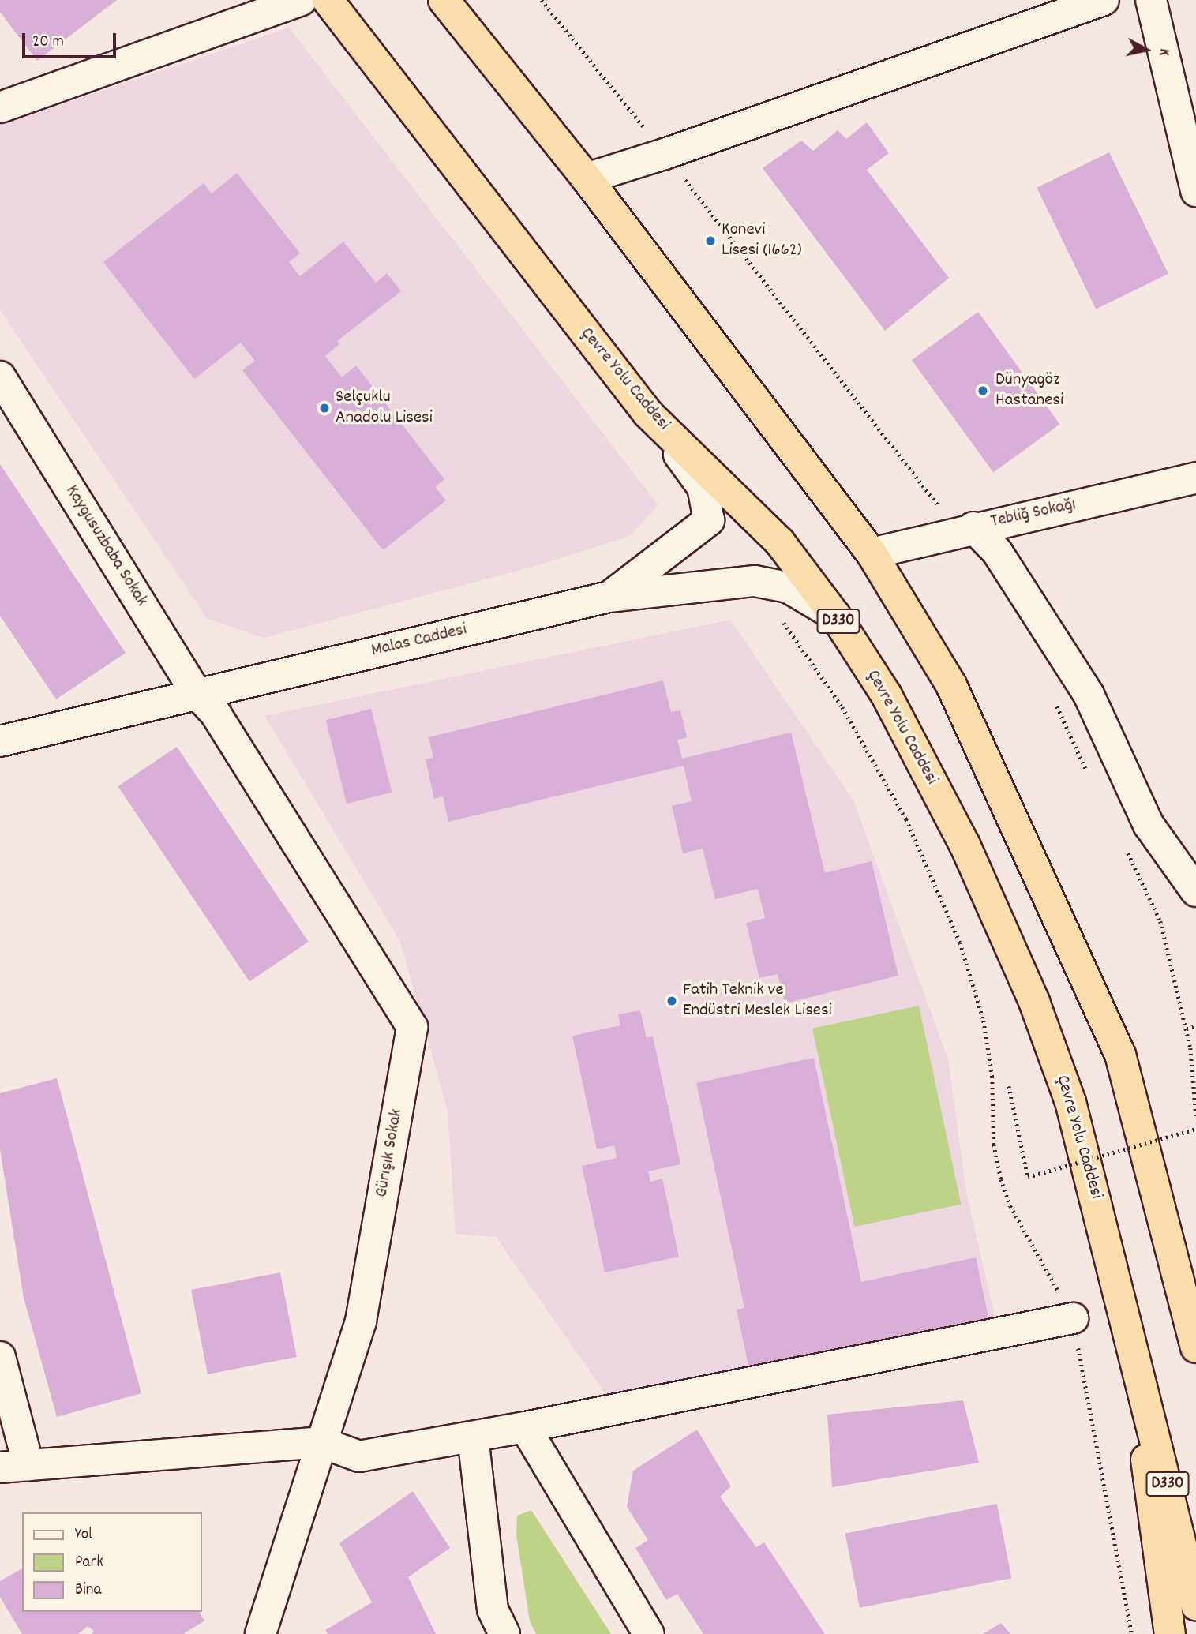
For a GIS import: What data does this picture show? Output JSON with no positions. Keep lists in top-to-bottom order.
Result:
{
  "streets": {
    "highway": ["Çevre Yolu Caddesi", "D330"],
    "street": [
      "Tebliğ Sokağı",
      "Kaygusuzbaba Sokak",
      "Malas Caddesi",
      "Gürışık Sokak"
    ]
  },
  "crossings": [
    ["Çevre Yolu Caddesi", "Malas Caddesi"],
    ["Kaygusuzbaba Sokak", "Malas Caddesi"],
    ["Kaygusuzbaba Sokak", "Gürışık Sokak"],
    ["Malas Caddesi", "Gürışık Sokak"]
  ],
  "places": [
    "Konevi Lisesi (1662)",
    "Dünyagöz Hastanesi",
    "Selçuklu Anadolu Lisesi",
    "Fatih Teknik ve Endüstri Meslek Lisesi"
  ],
  "legend": ["Yol", "Park", "Bina"],
  "scale_bar": "20 m",
  "north": "right"
}
